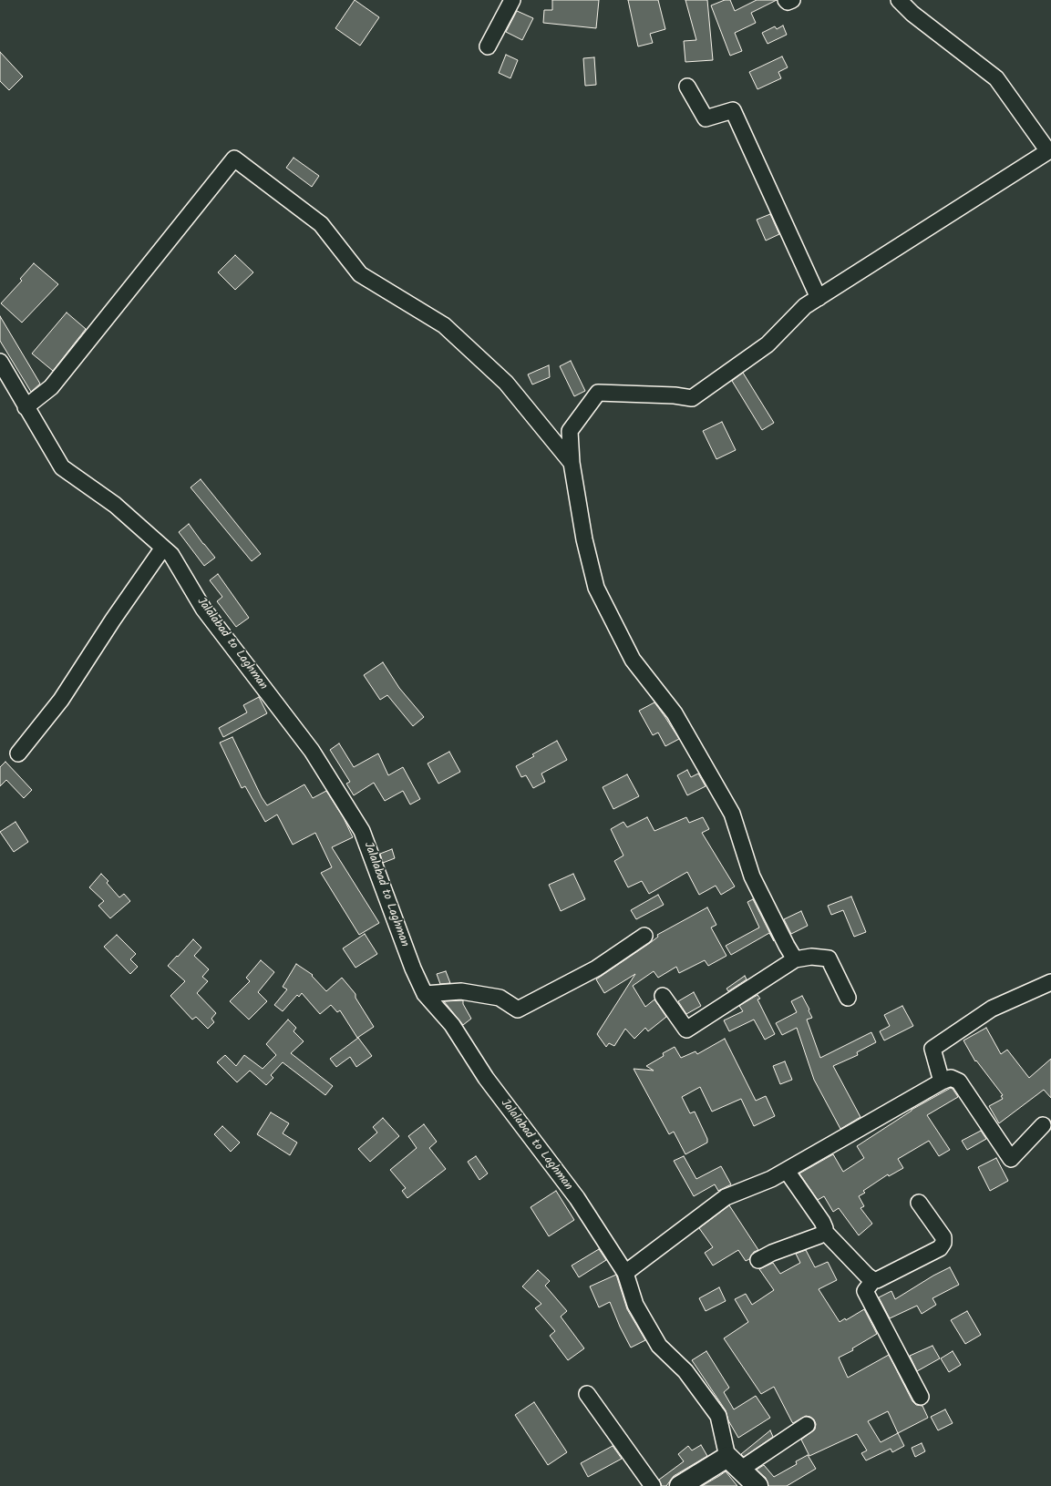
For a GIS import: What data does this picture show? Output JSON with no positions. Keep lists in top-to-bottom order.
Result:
{
  "streets": {
    "street": ["Jalalabad to Laghman"]
  }
}
